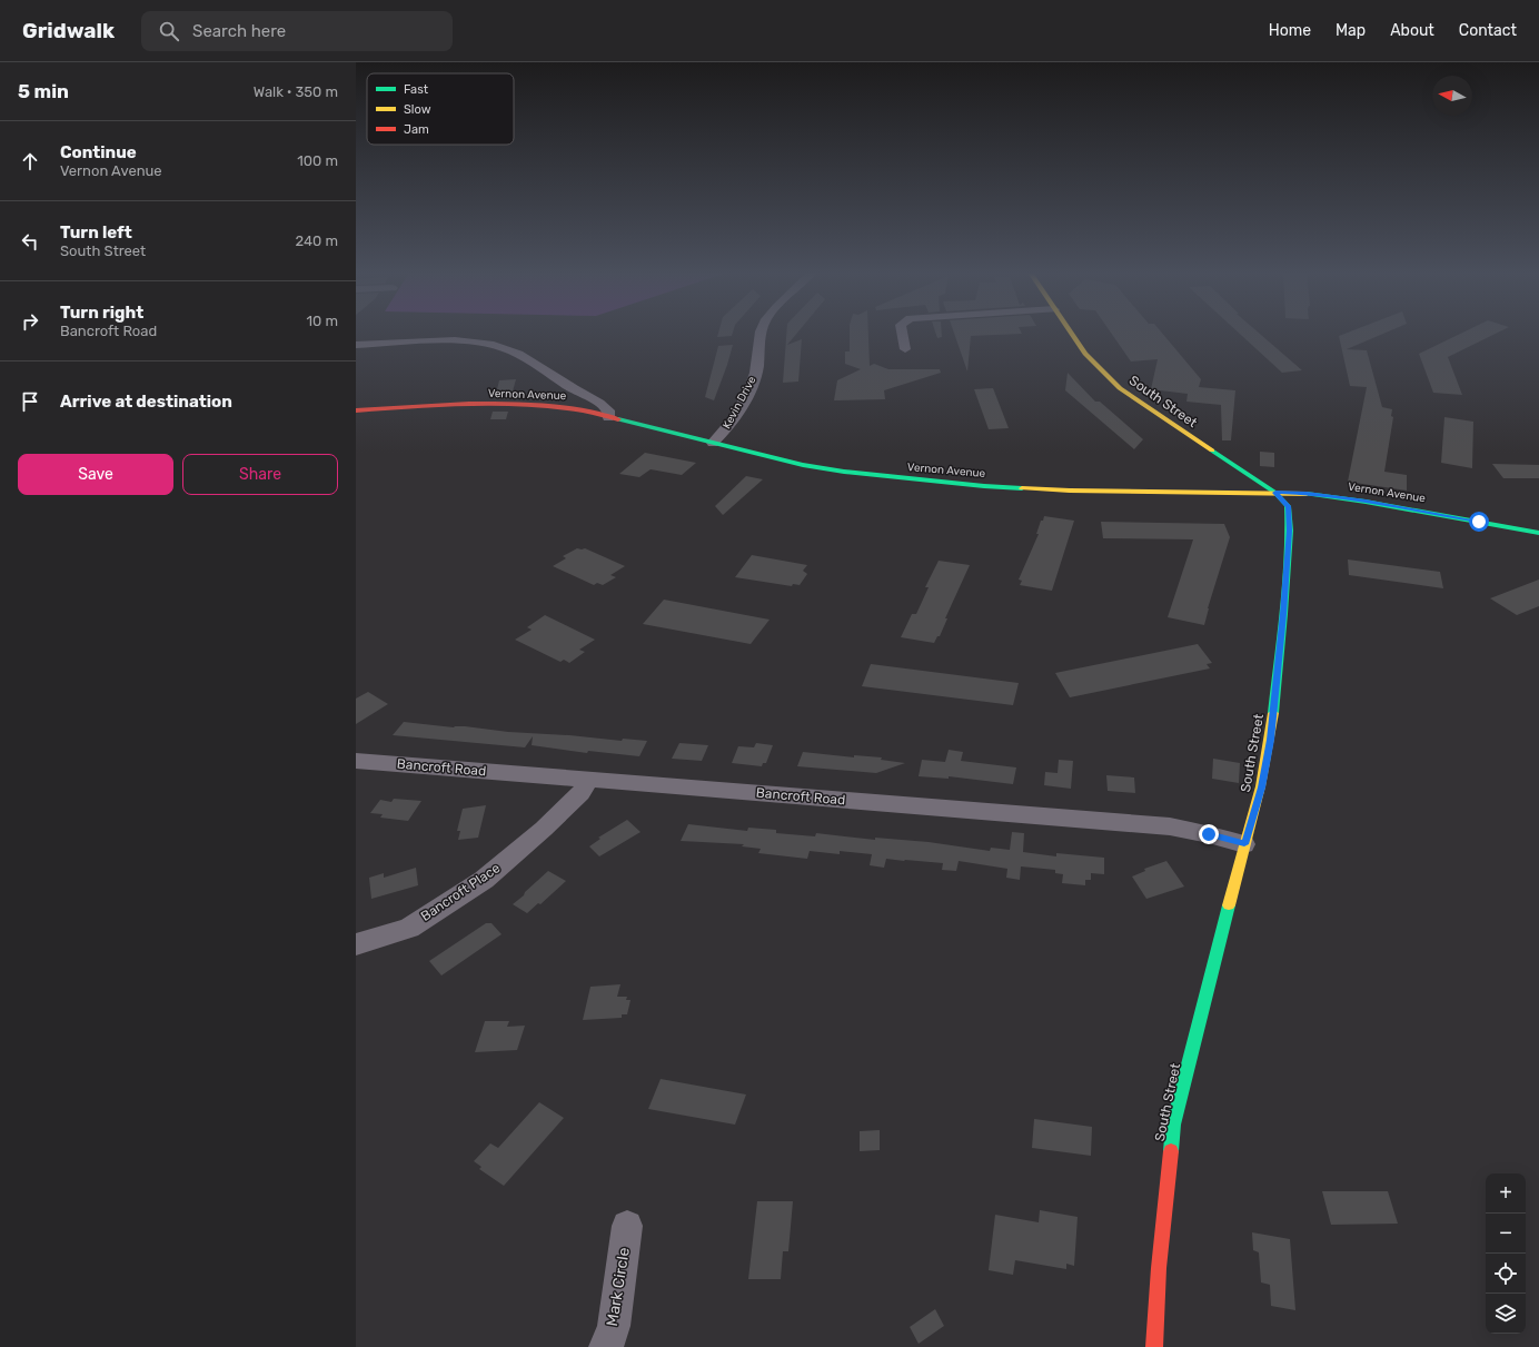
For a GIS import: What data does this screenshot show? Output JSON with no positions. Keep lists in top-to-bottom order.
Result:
{
  "streets": {
    "street": [
      "Vernon Avenue",
      "South Street",
      "Kevin Drive",
      "Bancroft Road",
      "Bancroft Place",
      "Mark Circle"
    ]
  },
  "crossings": [
    ["Vernon Avenue", "South Street"],
    ["Vernon Avenue", "Kevin Drive"],
    ["South Street", "Bancroft Road"],
    ["Bancroft Road", "Bancroft Place"]
  ],
  "legend": ["Fast", "Slow", "Jam"],
  "north": "left",
  "page": {
    "header": "Gridwalk",
    "search": "Search here",
    "nav": [
      "Home",
      "Map",
      "About",
      "Contact"
    ],
    "heading": ["5 min", "Walk · 350 m"],
    "list": [
      ["Continue", "Vernon Avenue", "100 m"],
      ["Turn left", "South Street", "240 m"],
      ["Turn right", "Bancroft Road", "10 m"],
      "Arrive at destination"
    ],
    "buttons": ["Save", "Share"],
    "map_buttons": ["+", "−"]
  }
}
